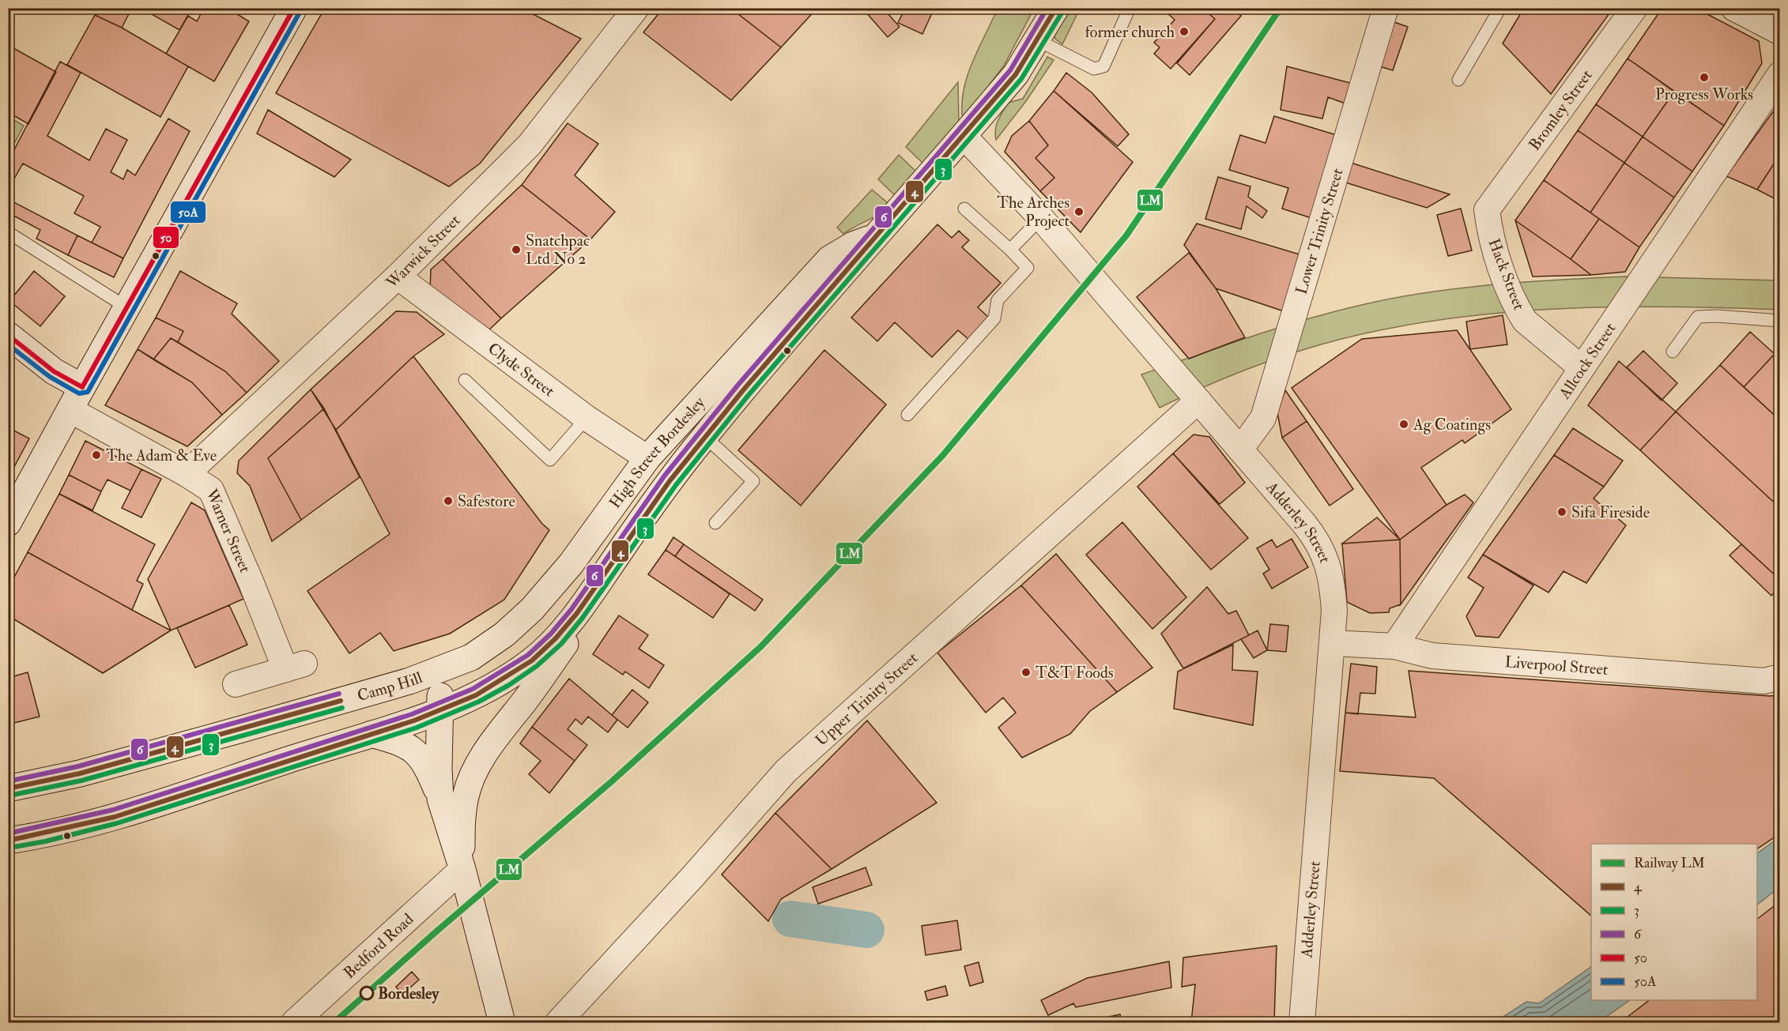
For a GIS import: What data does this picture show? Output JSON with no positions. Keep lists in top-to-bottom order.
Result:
{
  "streets": {
    "main road": ["High Street Bordesley", "Camp Hill"],
    "street": [
      "Bromley Street",
      "Lower Trinity Street",
      "Warwick Street",
      "Hack Street",
      "Allcock Street",
      "Clyde Street",
      "Adderley Street",
      "Warner Street",
      "Liverpool Street",
      "Upper Trinity Street",
      "Bedford Road"
    ]
  },
  "crossings": [
    ["Bromley Street", "Hack Street"],
    ["Lower Trinity Street", "Adderley Street"],
    ["Warwick Street", "Clyde Street"],
    ["Warwick Street", "Warner Street"],
    ["Hack Street", "Allcock Street"],
    ["Allcock Street", "Liverpool Street"],
    ["Clyde Street", "High Street Bordesley"],
    ["High Street Bordesley", "Adderley Street"],
    ["High Street Bordesley", "Camp Hill"],
    ["Adderley Street", "Liverpool Street"],
    ["Adderley Street", "Upper Trinity Street"]
  ],
  "places": [
    "former church",
    "Progress Works",
    "The Arches Project",
    "Snatchpac Ltd No 2",
    "Ag Coatings",
    "The Adam & Eve",
    "Safestore",
    "Sifa Fireside",
    "T&T Foods",
    "Bordesley"
  ],
  "lines": [
    "rail line LM",
    "transit line 4",
    "transit line 6",
    "transit line 50",
    "transit line 50A",
    "transit line 3"
  ],
  "legend": [
    "Railway LM",
    "4",
    "3",
    "6",
    "50",
    "50A"
  ]
}
